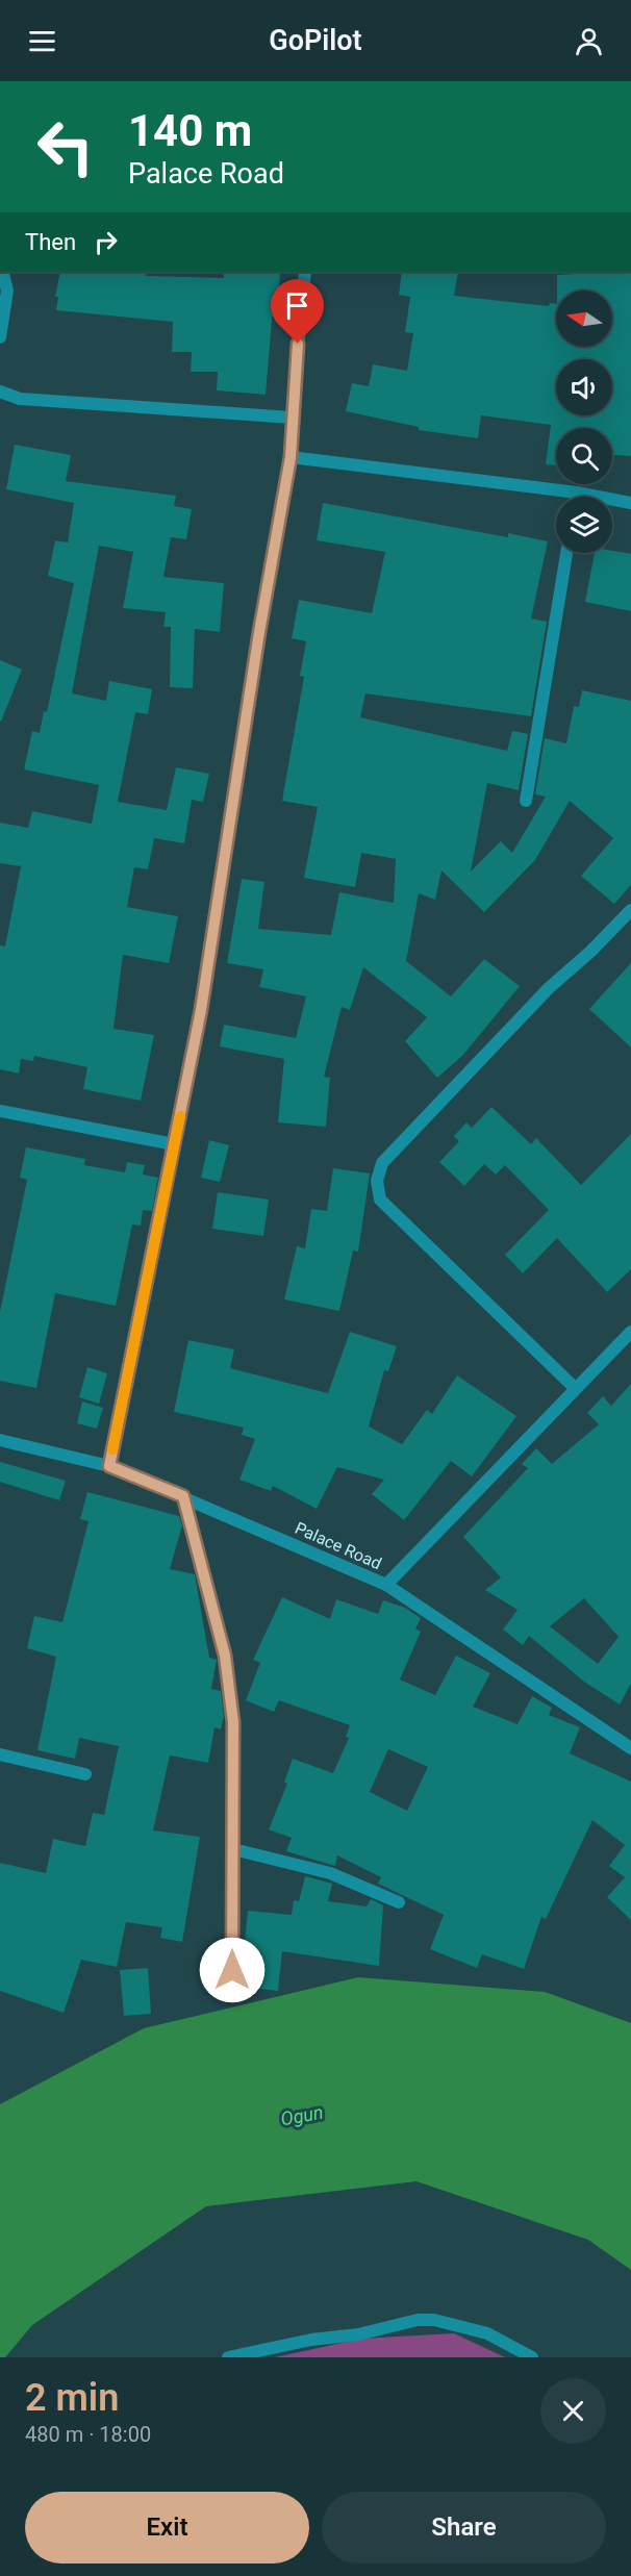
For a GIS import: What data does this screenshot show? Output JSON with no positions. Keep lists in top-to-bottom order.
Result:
{
  "streets": {
    "street": ["Palace Road"]
  },
  "water": ["Ogun"],
  "north": "left",
  "page": {
    "header": "GoPilot",
    "turn": ["140 m", "Palace Road"],
    "then": "Then",
    "heading": ["2 min", "480 m · 18:00"],
    "buttons": ["Exit", "Share"]
  }
}
